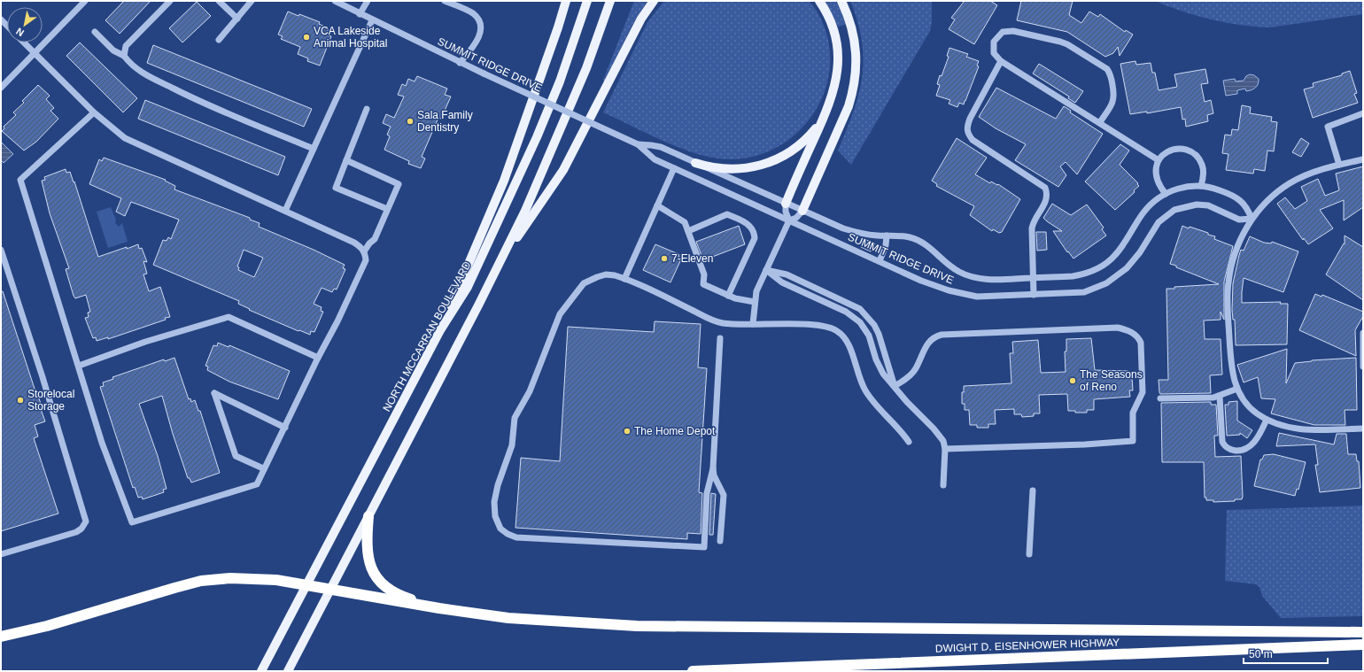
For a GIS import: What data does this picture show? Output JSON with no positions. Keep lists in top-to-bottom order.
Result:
{
  "streets": {
    "highway": ["DWIGHT D. EISENHOWER HIGHWAY"],
    "main road": ["NORTH MCCARRAN BOULEVARD"],
    "street": ["SUMMIT RIDGE DRIVE"]
  },
  "places": [
    "VCA Lakeside Animal Hospital",
    "Sala Family Dentistry",
    "7-Eleven",
    "The Seasons of Reno",
    "Storelocal Storage",
    "The Home Depot"
  ],
  "scale_bar": "50 m",
  "north": "bottom left"
}
